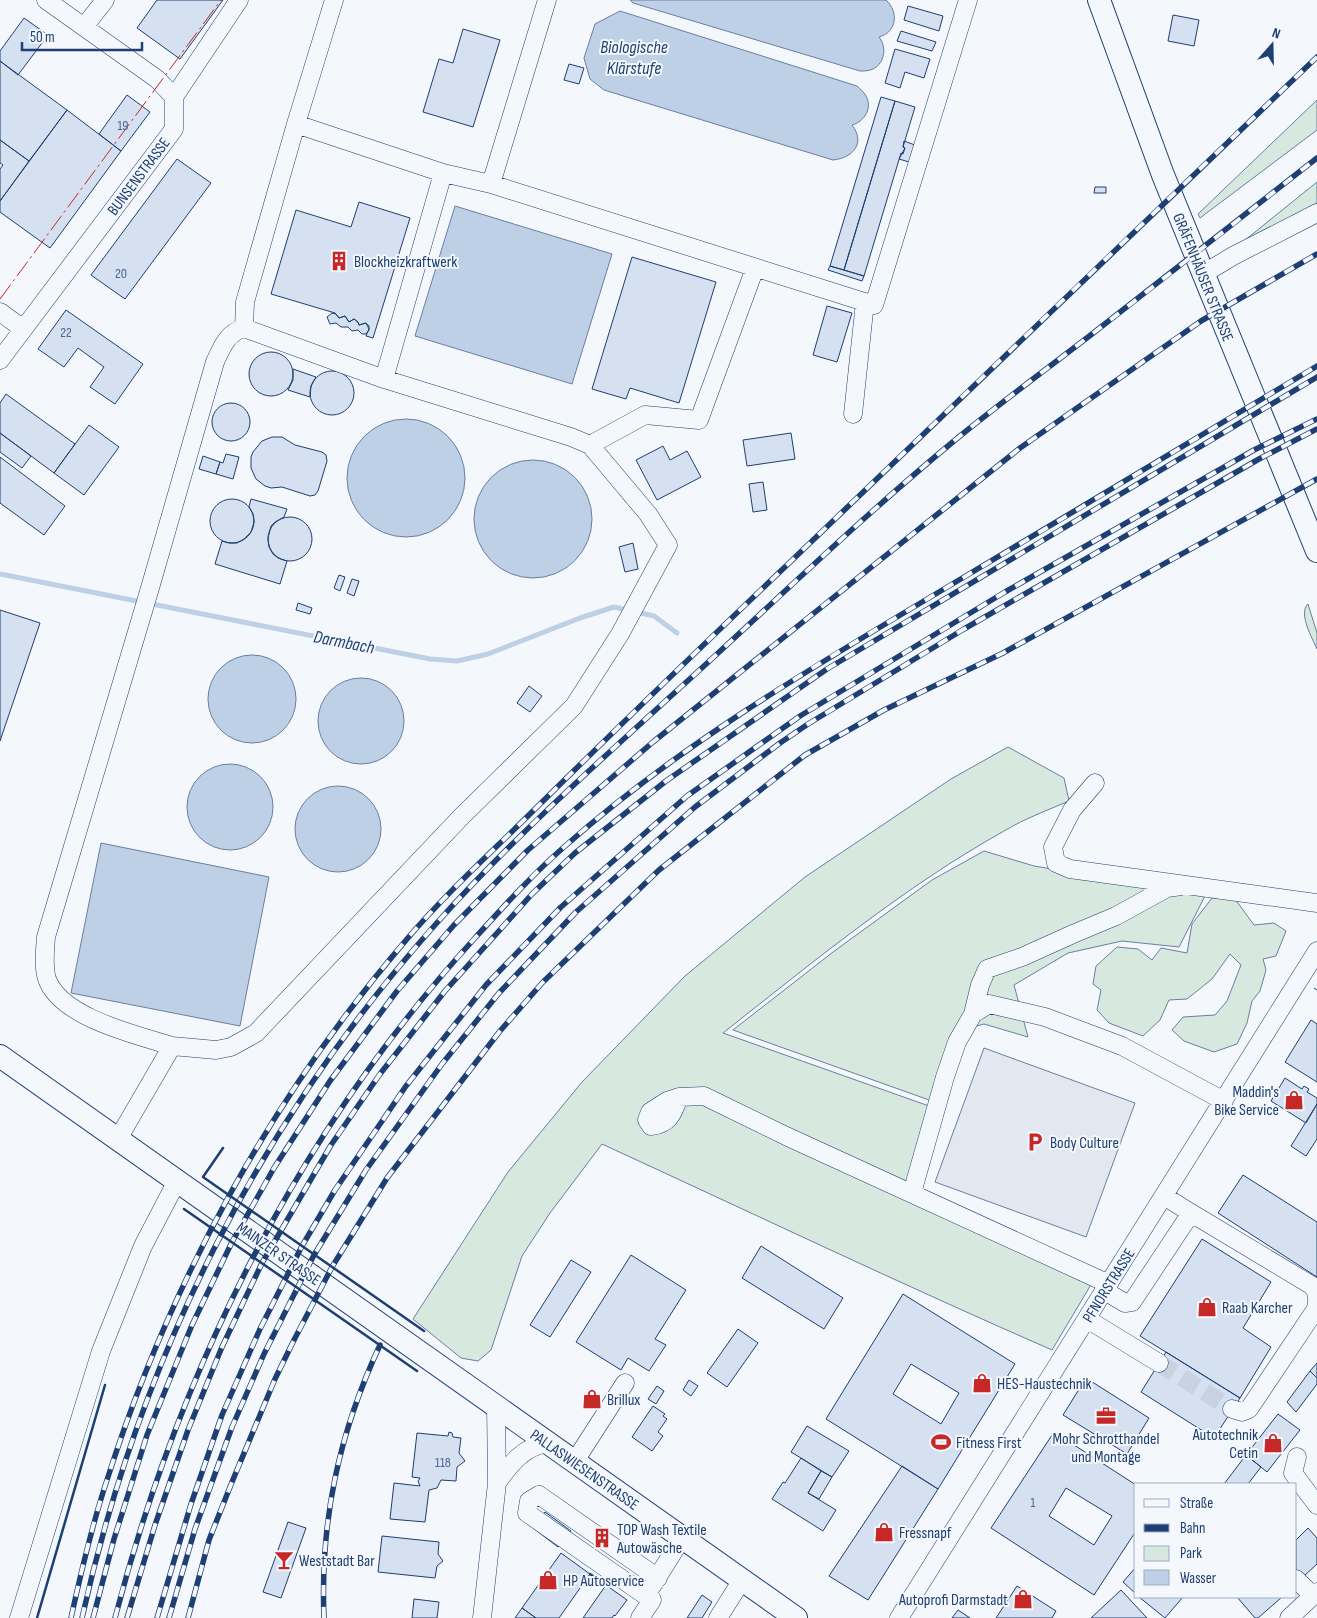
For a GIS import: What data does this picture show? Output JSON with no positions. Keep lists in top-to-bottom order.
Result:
{
  "streets": {
    "main road": ["GRÄFENHÄUSER STRASSE", "MAINZER STRASSE", "PALLASWIESENSTRASSE"],
    "street": ["BUNSENSTRASSE", "PFNORSTRASSE"]
  },
  "crossings": [
    ["MAINZER STRASSE", "PALLASWIESENSTRASSE"]
  ],
  "water": ["Biologische Klärstufe", "Darmbach"],
  "places": {
    "building": ["Blockheizkraftwerk", "TOP Wash Textile Autowäsche"],
    "shop": [
      "Maddin's Bike Service",
      "Raab Karcher",
      "HES-Haustechnik",
      "Brillux",
      "Autotechnik Cetin",
      "Fressnapf",
      "HP Autoservice",
      "Autoprofi Darmstadt"
    ],
    "parking": ["Body Culture"],
    "office": ["Mohr Schrotthandel und Montage"],
    "sports": ["Fitness First"],
    "bar": ["Weststadt Bar"]
  },
  "house_numbers": [
    "19",
    "20",
    "22",
    "118",
    "1"
  ],
  "legend": [
    "Straße",
    "Bahn",
    "Park",
    "Wasser"
  ],
  "scale_bar": "50 m",
  "north": "top"
}
